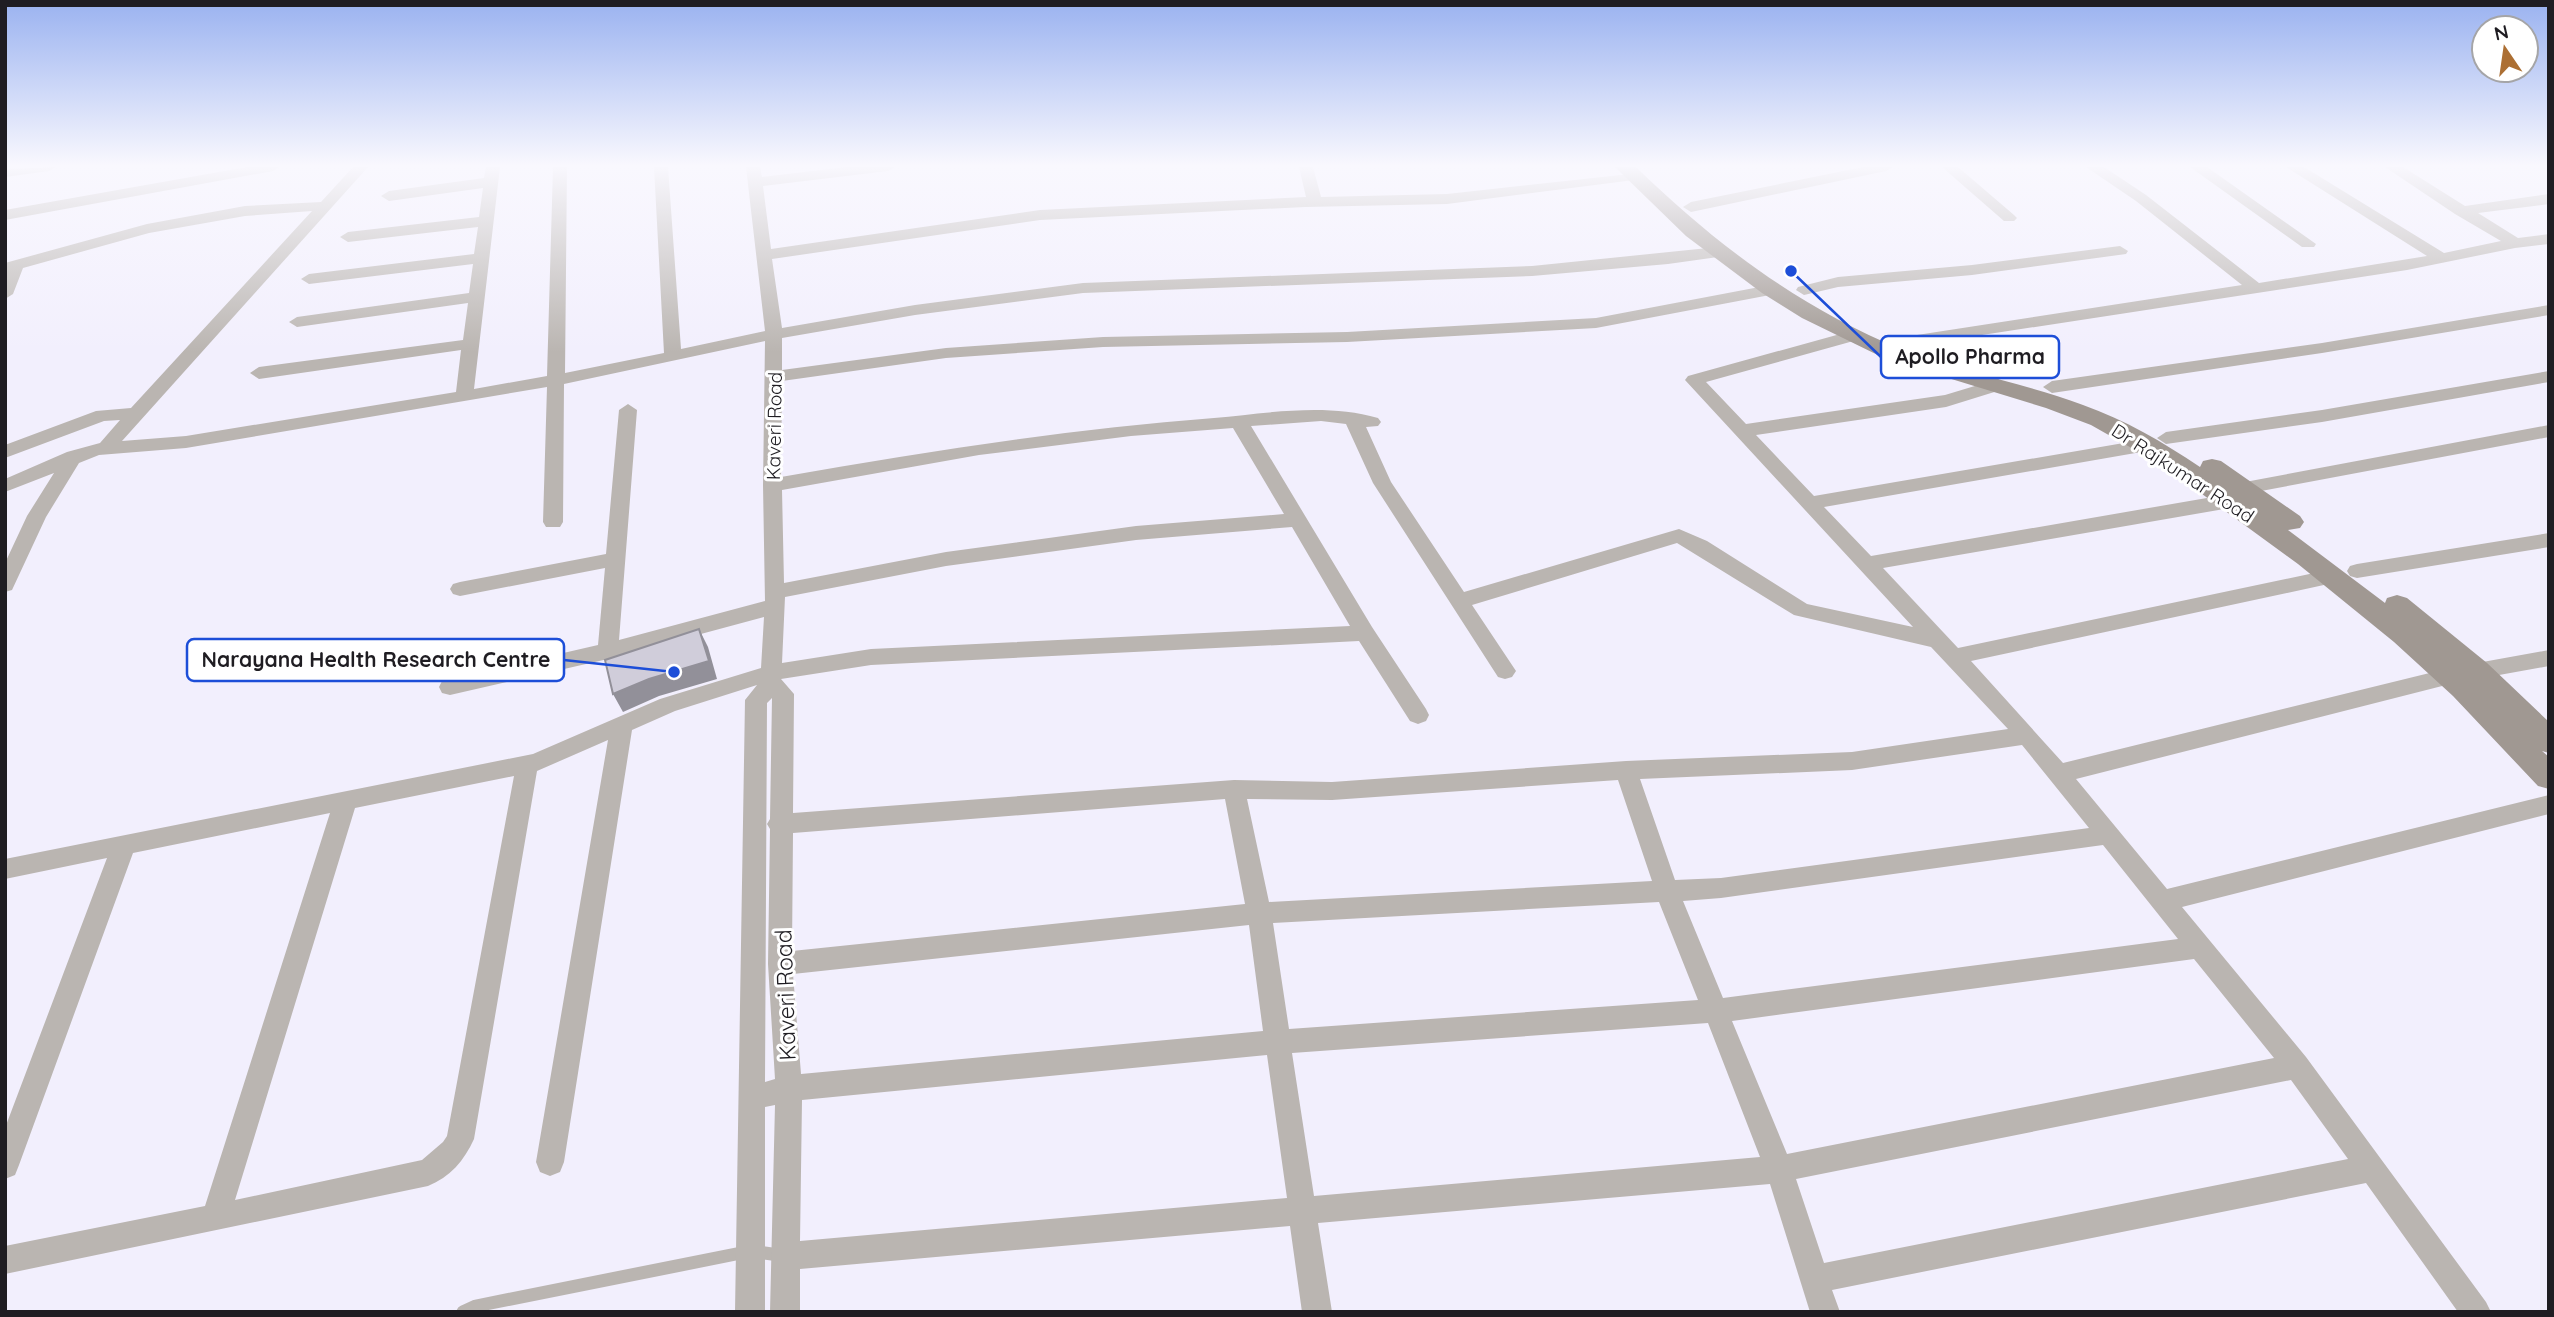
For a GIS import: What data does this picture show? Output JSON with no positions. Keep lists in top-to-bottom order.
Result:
{
  "streets": {
    "main road": ["Dr Rajkumar Road"],
    "street": ["Kaveri Road"]
  },
  "places": ["Apollo Pharma", "Narayana Health Research Centre"],
  "north": "top"
}
